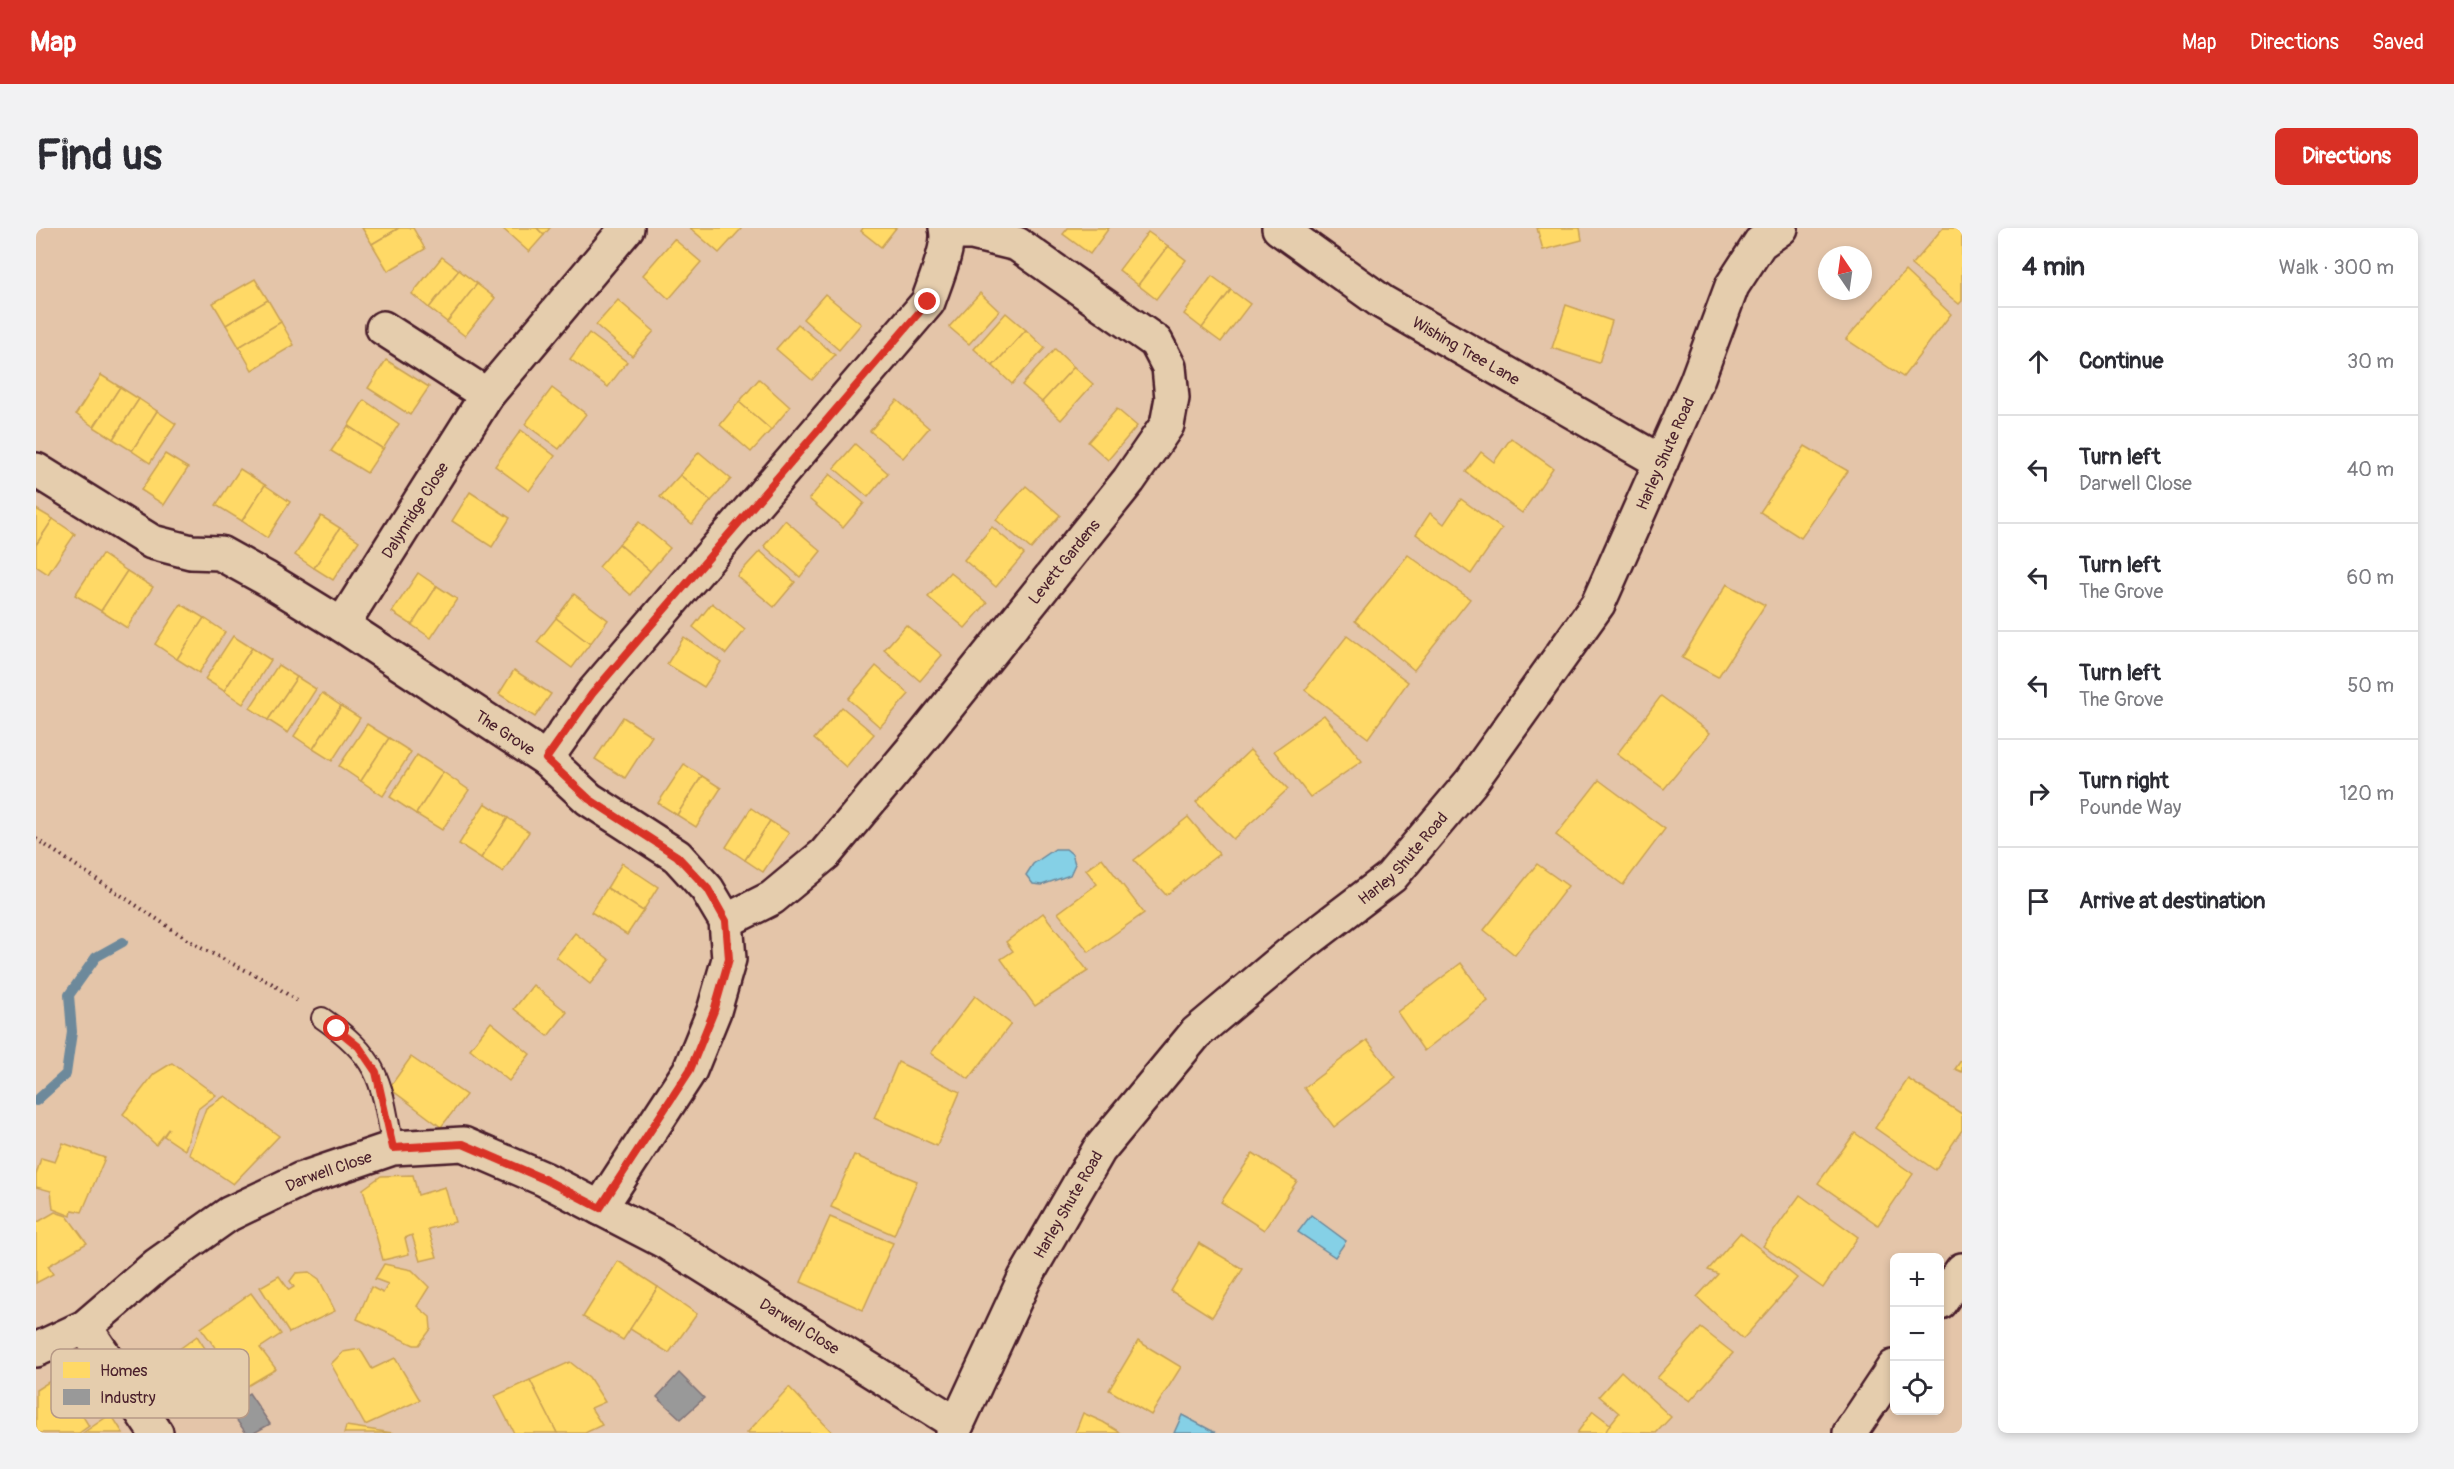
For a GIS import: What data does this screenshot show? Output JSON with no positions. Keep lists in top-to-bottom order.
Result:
{
  "streets": {
    "street": [
      "Wishing Tree Lane",
      "Harley Shute Road",
      "Dalynridge Close",
      "Levett Gardens",
      "The Grove",
      "Darwell Close"
    ]
  },
  "crossings": [
    ["Wishing Tree Lane", "Harley Shute Road"],
    ["Harley Shute Road", "Darwell Close"],
    ["Dalynridge Close", "The Grove"],
    ["Levett Gardens", "The Grove"],
    ["The Grove", "Darwell Close"]
  ],
  "legend": ["Homes", "Industry"],
  "north": "top",
  "page": {
    "header": "Map",
    "nav": ["Map", "Directions", "Saved"],
    "buttons": "Directions",
    "title": "Find us",
    "heading": ["4 min", "Walk · 300 m"],
    "list": [
      ["Continue", "30 m"],
      ["Turn left", "Darwell Close", "40 m"],
      ["Turn left", "The Grove", "60 m"],
      ["Turn left", "The Grove", "50 m"],
      ["Turn right", "Pounde Way", "120 m"],
      "Arrive at destination"
    ],
    "map_buttons": ["+", "−"]
  }
}
